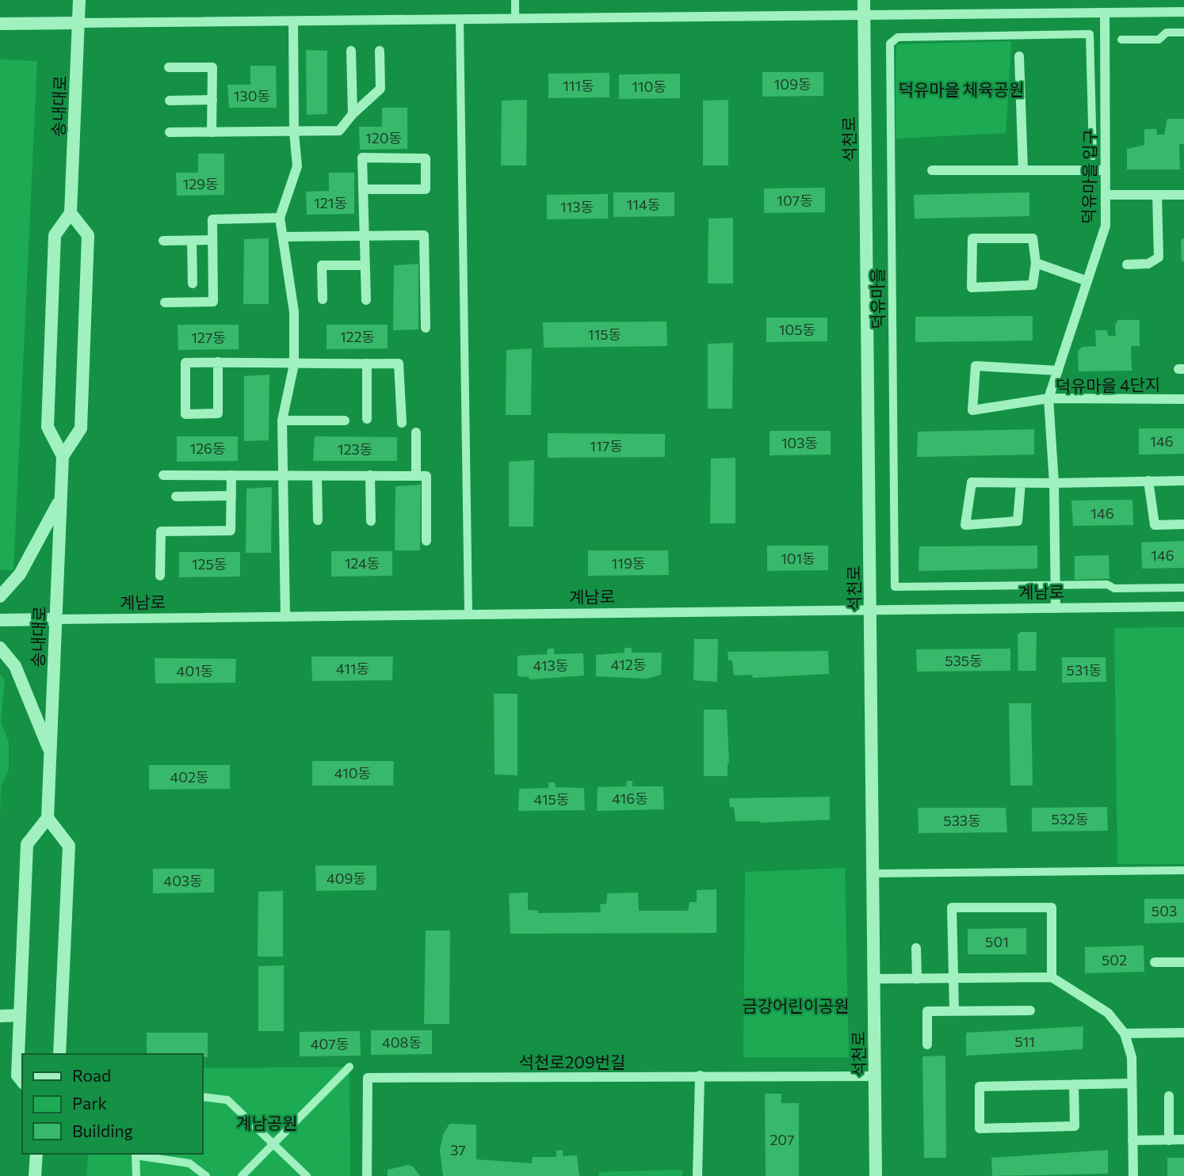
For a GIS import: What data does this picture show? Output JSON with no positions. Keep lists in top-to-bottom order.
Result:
{
  "streets": {
    "street": [
      "송내대로",
      "석천로",
      "덕유마을 입구",
      "덕유마을",
      "덕유마을 4단지",
      "계남로",
      "석천로209번길"
    ]
  },
  "crossings": [
    ["송내대로", "계남로"],
    ["석천로", "계남로"],
    ["석천로", "석천로209번길"],
    ["덕유마을 입구", "덕유마을 4단지"],
    ["덕유마을", "덕유마을 4단지"],
    ["덕유마을 4단지", "계남로"]
  ],
  "parks": ["덕유마을 체육공원", "금강어린이공원", "계남공원"],
  "house_numbers": [
    "109동",
    "111동",
    "110동",
    "130동",
    "120동",
    "129동",
    "107동",
    "121동",
    "114동",
    "113동",
    "105동",
    "115동",
    "122동",
    "127동",
    "146",
    "103동",
    "117동",
    "126동",
    "123동",
    "146",
    "146",
    "101동",
    "124동",
    "119동",
    "125동",
    "535동",
    "412동",
    "413동",
    "411동",
    "531동",
    "401동",
    "410동",
    "402동",
    "416동",
    "415동",
    "532동",
    "533동",
    "409동",
    "403동",
    "503",
    "501",
    "502",
    "511",
    "408동",
    "407동",
    "207",
    "37"
  ],
  "legend": ["Road", "Park", "Building"]
}
